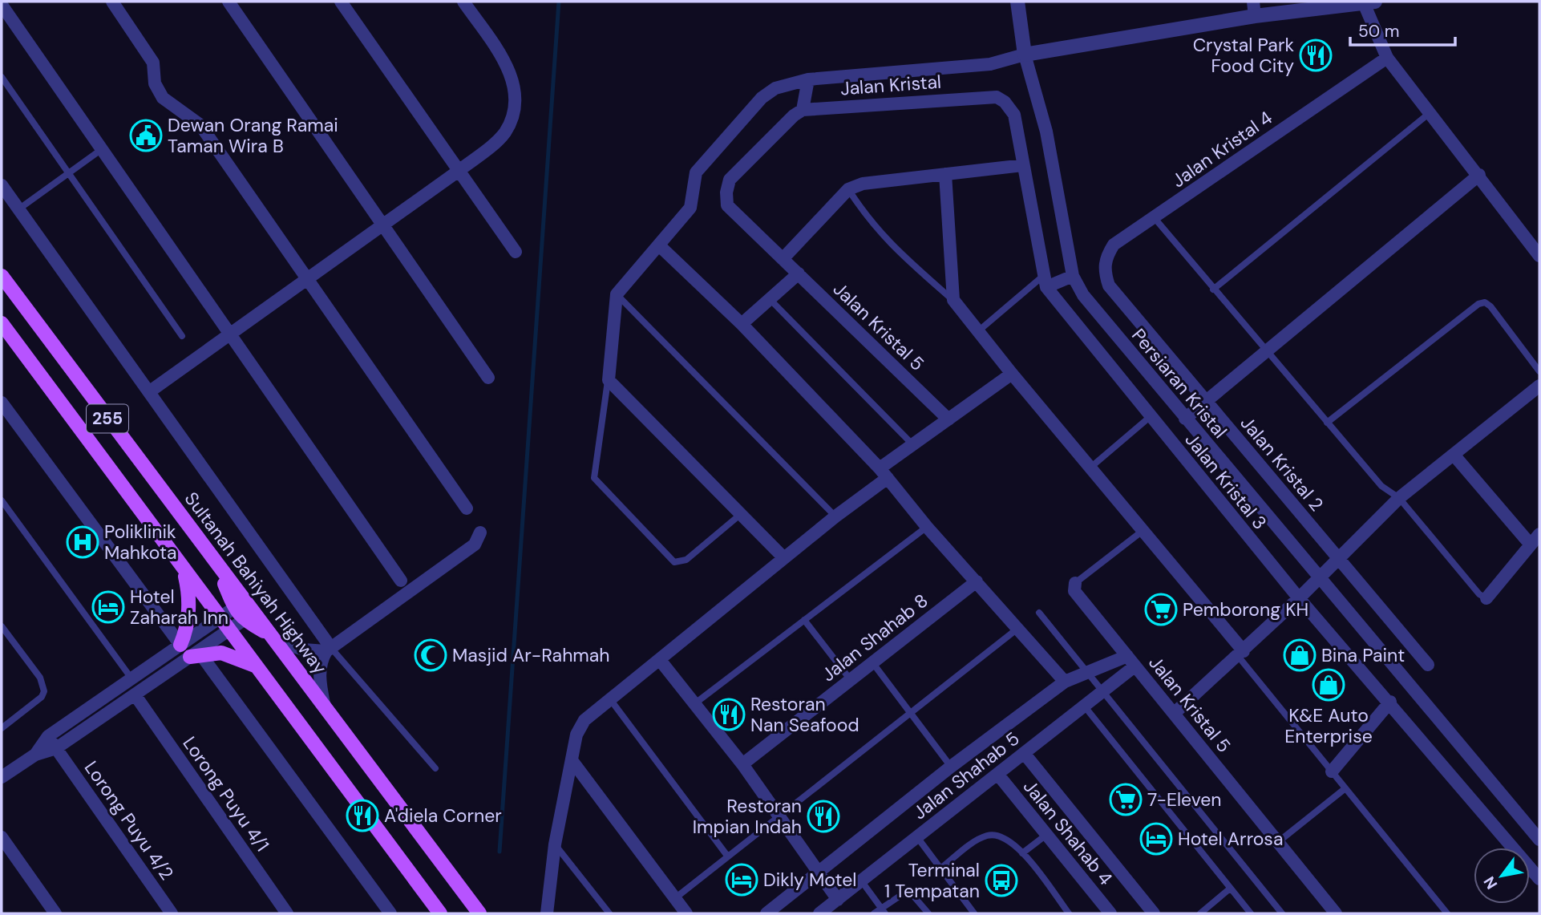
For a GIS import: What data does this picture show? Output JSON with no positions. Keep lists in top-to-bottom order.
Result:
{
  "streets": {
    "main road": ["255", "Sultanah Bahiyah Highway"],
    "street": [
      "Jalan Kristal",
      "Jalan Kristal 4",
      "Jalan Kristal 5",
      "Persiaran Kristal",
      "Jalan Kristal 2",
      "Jalan Kristal 3",
      "Jalan Shahab 8",
      "Jalan Shahab 5",
      "Lorong Puyu 4/1",
      "Lorong Puyu 4/2",
      "Jalan Shahab 4"
    ]
  },
  "crossings": [
    ["Jalan Kristal", "Persiaran Kristal"],
    ["Jalan Kristal", "Jalan Kristal 3"],
    ["Jalan Kristal 4", "Jalan Kristal 2"],
    ["Jalan Kristal 5", "Jalan Shahab 5"],
    ["Jalan Shahab 5", "Jalan Shahab 4"]
  ],
  "places": {
    "restaurant": [
      "Crystal Park Food City",
      "Restoran Nan Seafood",
      "A'diela Corner",
      "Restoran Impian Indah"
    ],
    "public building": ["Dewan Orang Ramai Taman Wira B"],
    "hospital": ["Poliklinik Mahkota"],
    "hotel": ["Hotel Zaharah Inn", "Hotel Arrosa", "Dikly Motel"],
    "supermarket": ["Pemborong KH", "7-Eleven"],
    "mosque": ["Masjid Ar-Rahmah"],
    "shop": ["Bina Paint", "K&E Auto Enterprise"],
    "bus stop": ["Terminal 1 Tempatan"]
  },
  "scale_bar": "50 m",
  "north": "bottom left"
}
